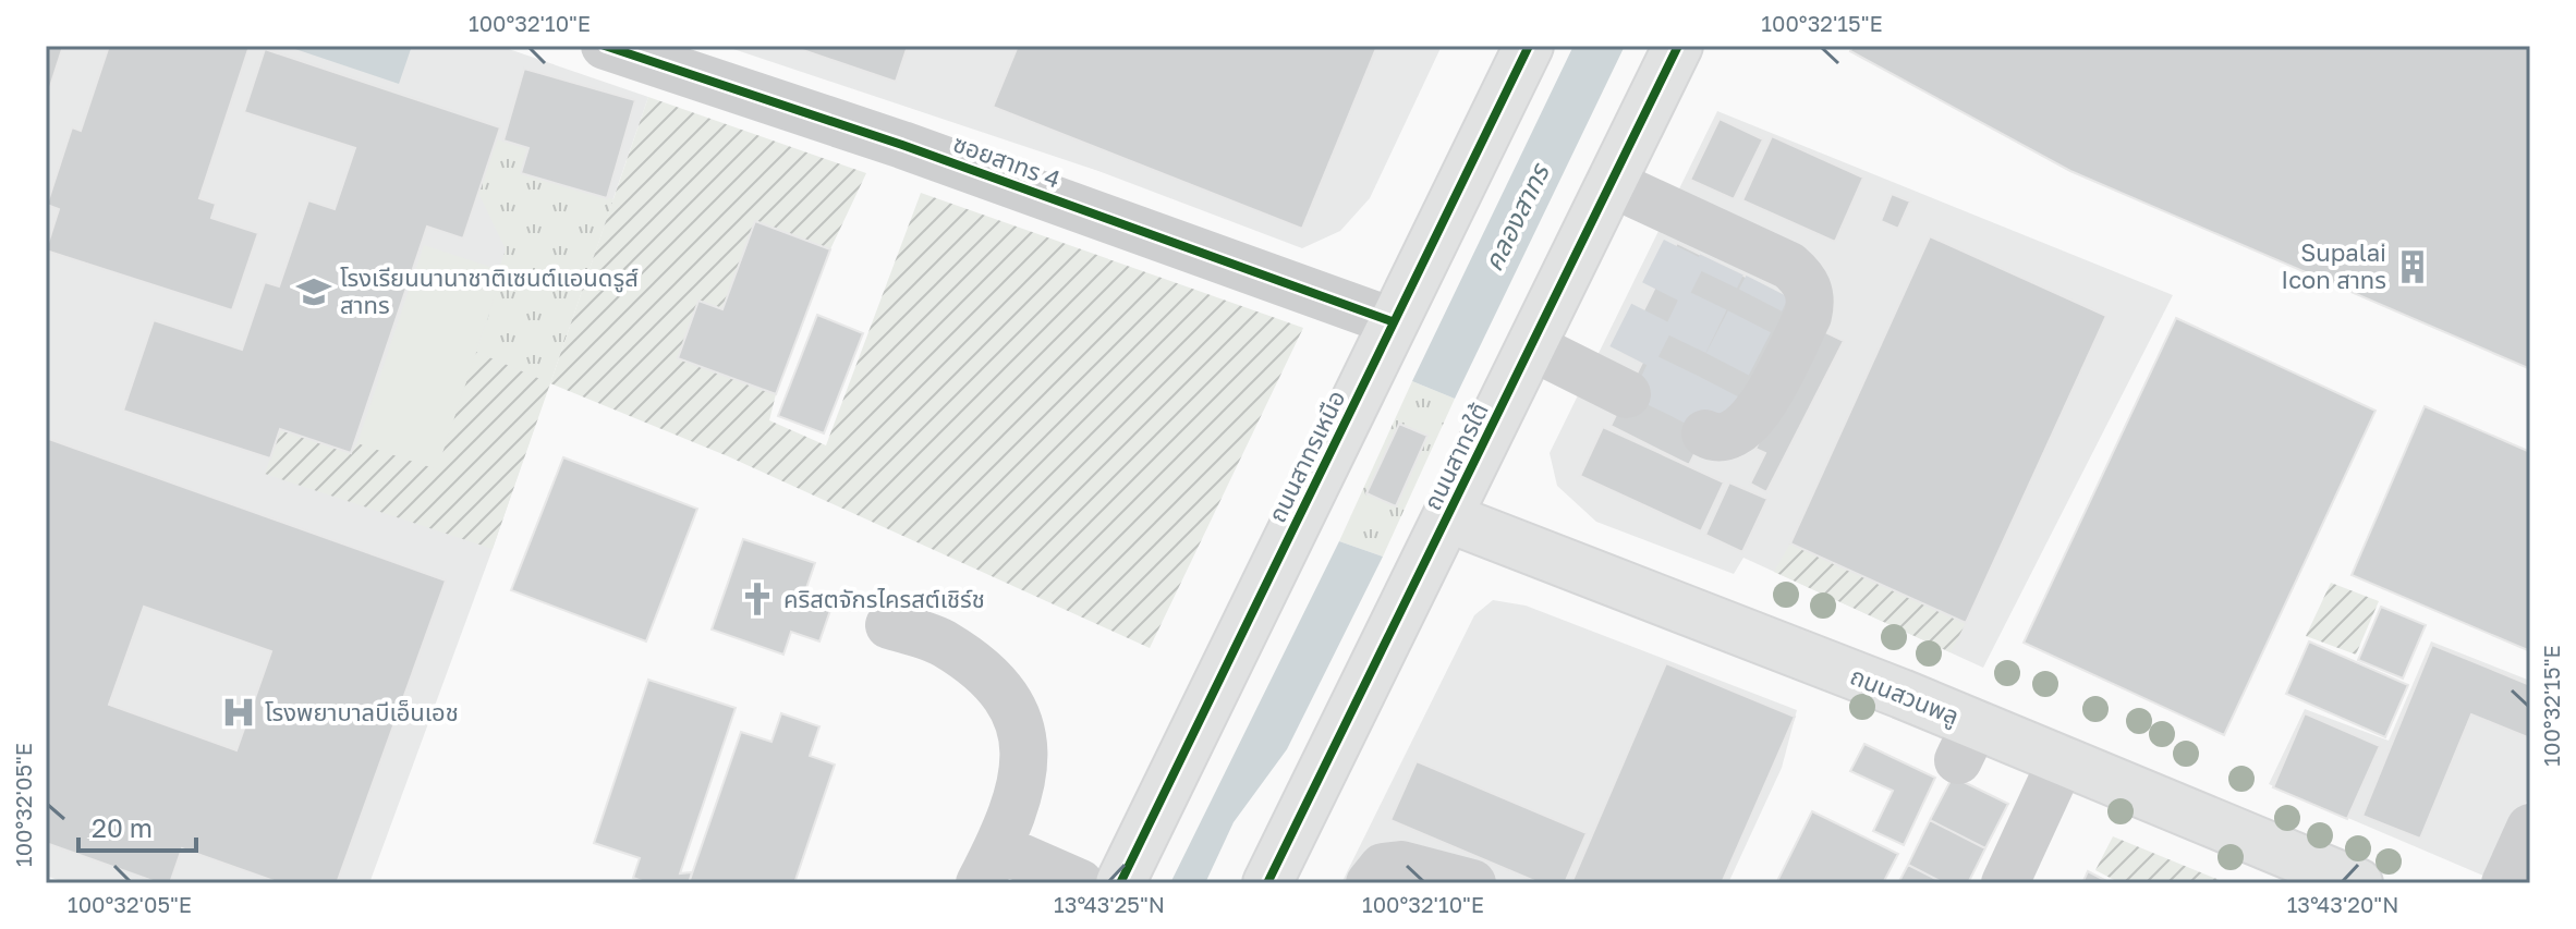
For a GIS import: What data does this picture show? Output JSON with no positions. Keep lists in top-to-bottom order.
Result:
{
  "streets": {
    "main road": ["ถนนสาทรเหนือ", "ถนนสาทรใต้", "ถนนสวนพลู"],
    "street": ["ซอยสาทร 4"]
  },
  "crossings": [
    ["ซอยสาทร 4", "ถนนสาทรเหนือ"],
    ["ถนนสาทรใต้", "ถนนสวนพลู"]
  ],
  "water": ["คลองสาทร"],
  "places": {
    "building": ["Supalai Icon สาทร"],
    "school or university": ["โรงเรียนนานาชาติเซนต์แอนดรูส์ สาทร"],
    "church": ["คริสตจักรไครสต์เชิร์ช"],
    "hospital": ["โรงพยาบาลบีเอ็นเอช"]
  },
  "scale_bar": "20 m",
  "coordinates": [
    "100°32'10\"E",
    "100°32'15\"E",
    "100°32'05\"E",
    "13°43'25\"N",
    "13°43'20\"N"
  ]
}
